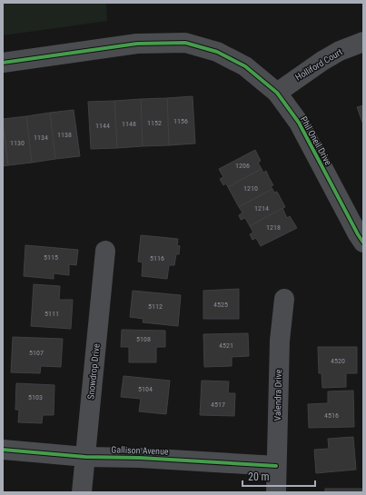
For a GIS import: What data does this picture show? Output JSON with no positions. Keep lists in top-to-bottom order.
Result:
{
  "streets": {
    "street": [
      "Holliford Court",
      "Phil Oneil Drive",
      "Snowdrop Drive",
      "Valendra Drive",
      "Gallison Avenue"
    ]
  },
  "crossings": [
    ["Holliford Court", "Phil Oneil Drive"],
    ["Snowdrop Drive", "Gallison Avenue"],
    ["Valendra Drive", "Gallison Avenue"]
  ],
  "house_numbers": [
    "1156",
    "1152",
    "1148",
    "1144",
    "1138",
    "1134",
    "1130",
    "1206",
    "1210",
    "1214",
    "1218",
    "5115",
    "5116",
    "4525",
    "5112",
    "5111",
    "5108",
    "4521",
    "5107",
    "4520",
    "5104",
    "5103",
    "4517",
    "4516"
  ],
  "scale_bar": "20 m"
}
